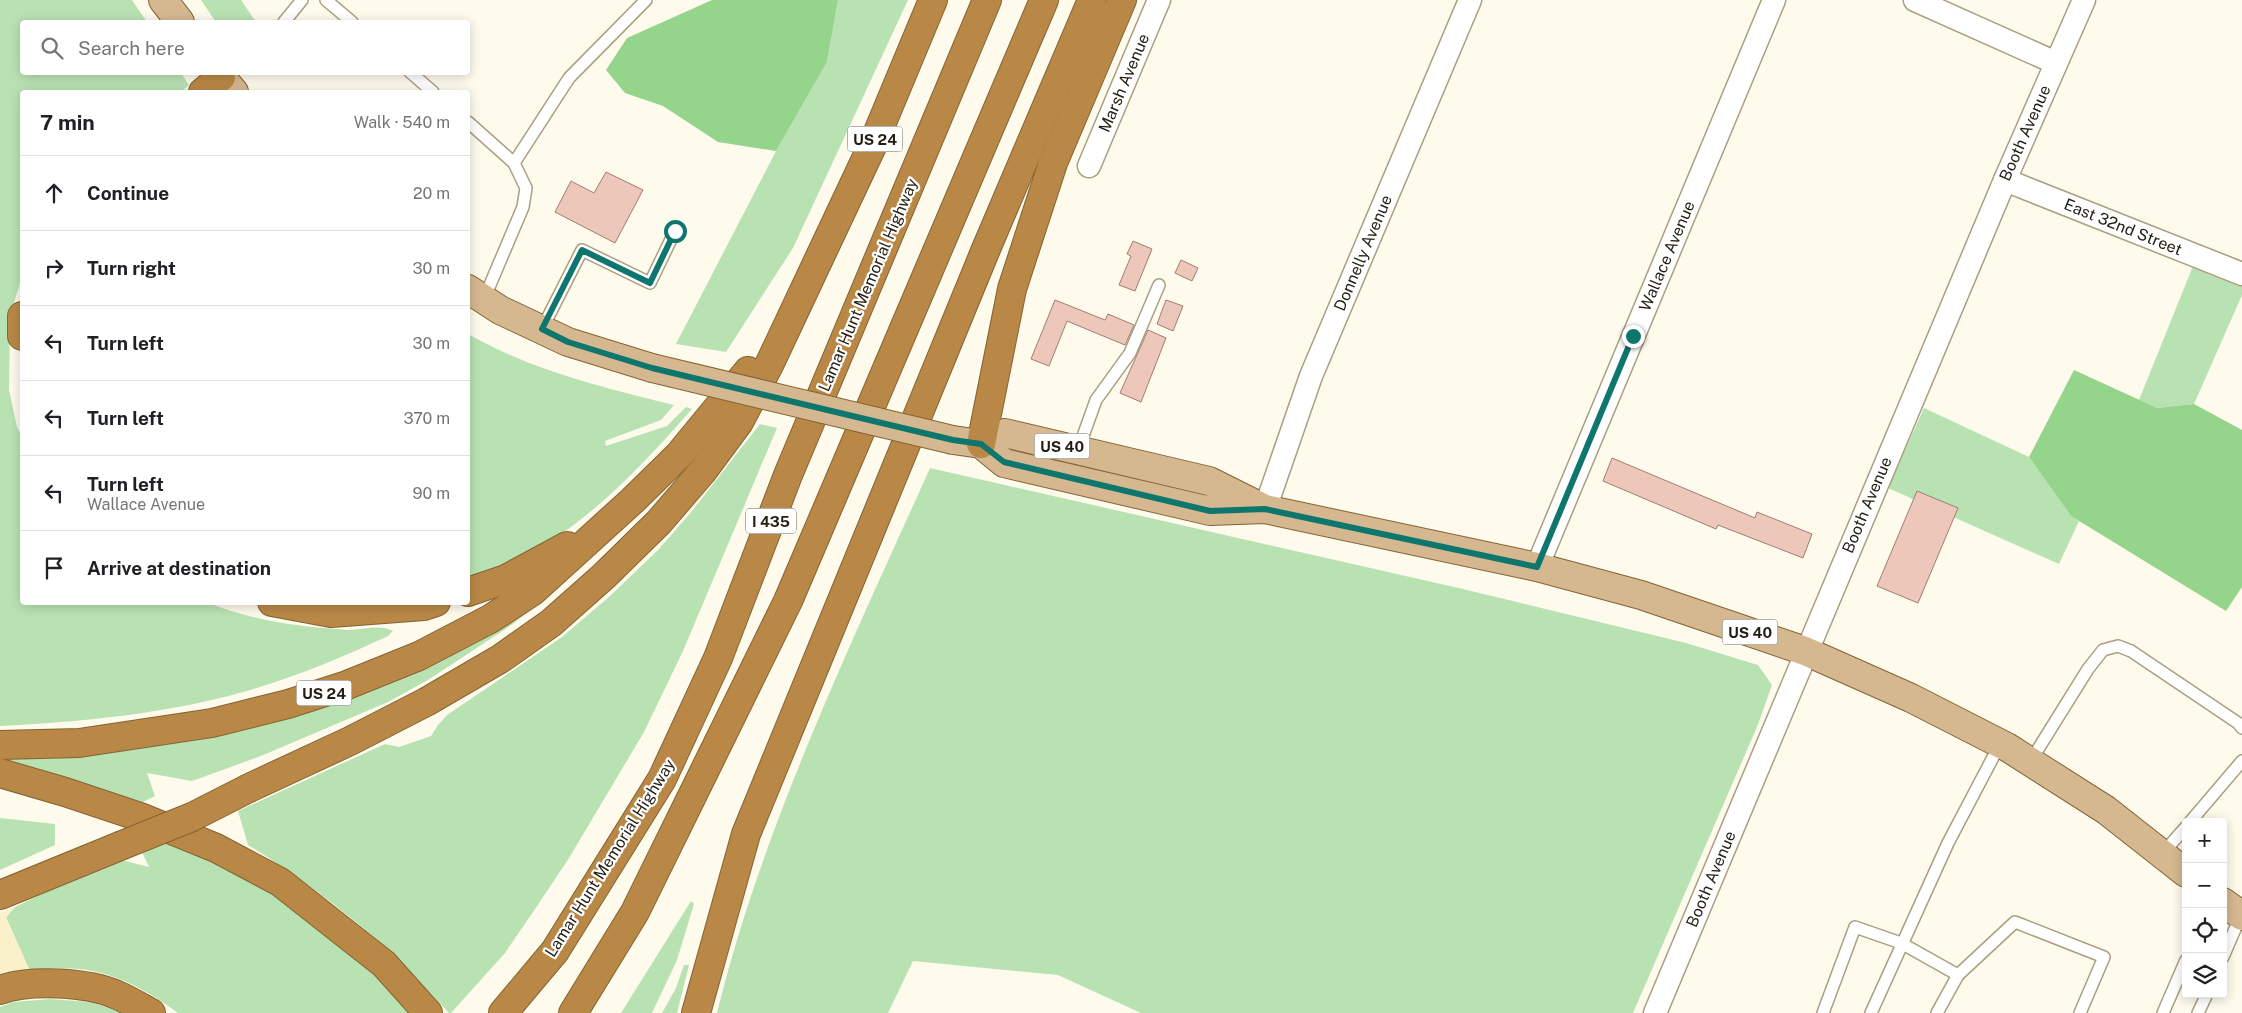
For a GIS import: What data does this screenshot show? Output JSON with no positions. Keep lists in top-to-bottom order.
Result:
{
  "streets": {
    "highway": ["US 24", "Lamar Hunt Memorial Highway", "I 435"],
    "main road": ["US 40"],
    "street": [
      "Marsh Avenue",
      "Booth Avenue",
      "East 32nd Street",
      "Donnelly Avenue",
      "Wallace Avenue"
    ]
  },
  "crossings": [
    ["Booth Avenue", "East 32nd Street"],
    ["Booth Avenue", "US 40"],
    ["Donnelly Avenue", "US 40"],
    ["Wallace Avenue", "US 40"]
  ],
  "page": {
    "search": "Search here",
    "heading": ["7 min", "Walk · 540 m"],
    "list": [
      ["Continue", "20 m"],
      ["Turn right", "30 m"],
      ["Turn left", "30 m"],
      ["Turn left", "370 m"],
      ["Turn left", "Wallace Avenue", "90 m"],
      "Arrive at destination"
    ],
    "map_buttons": ["+", "−"]
  }
}
